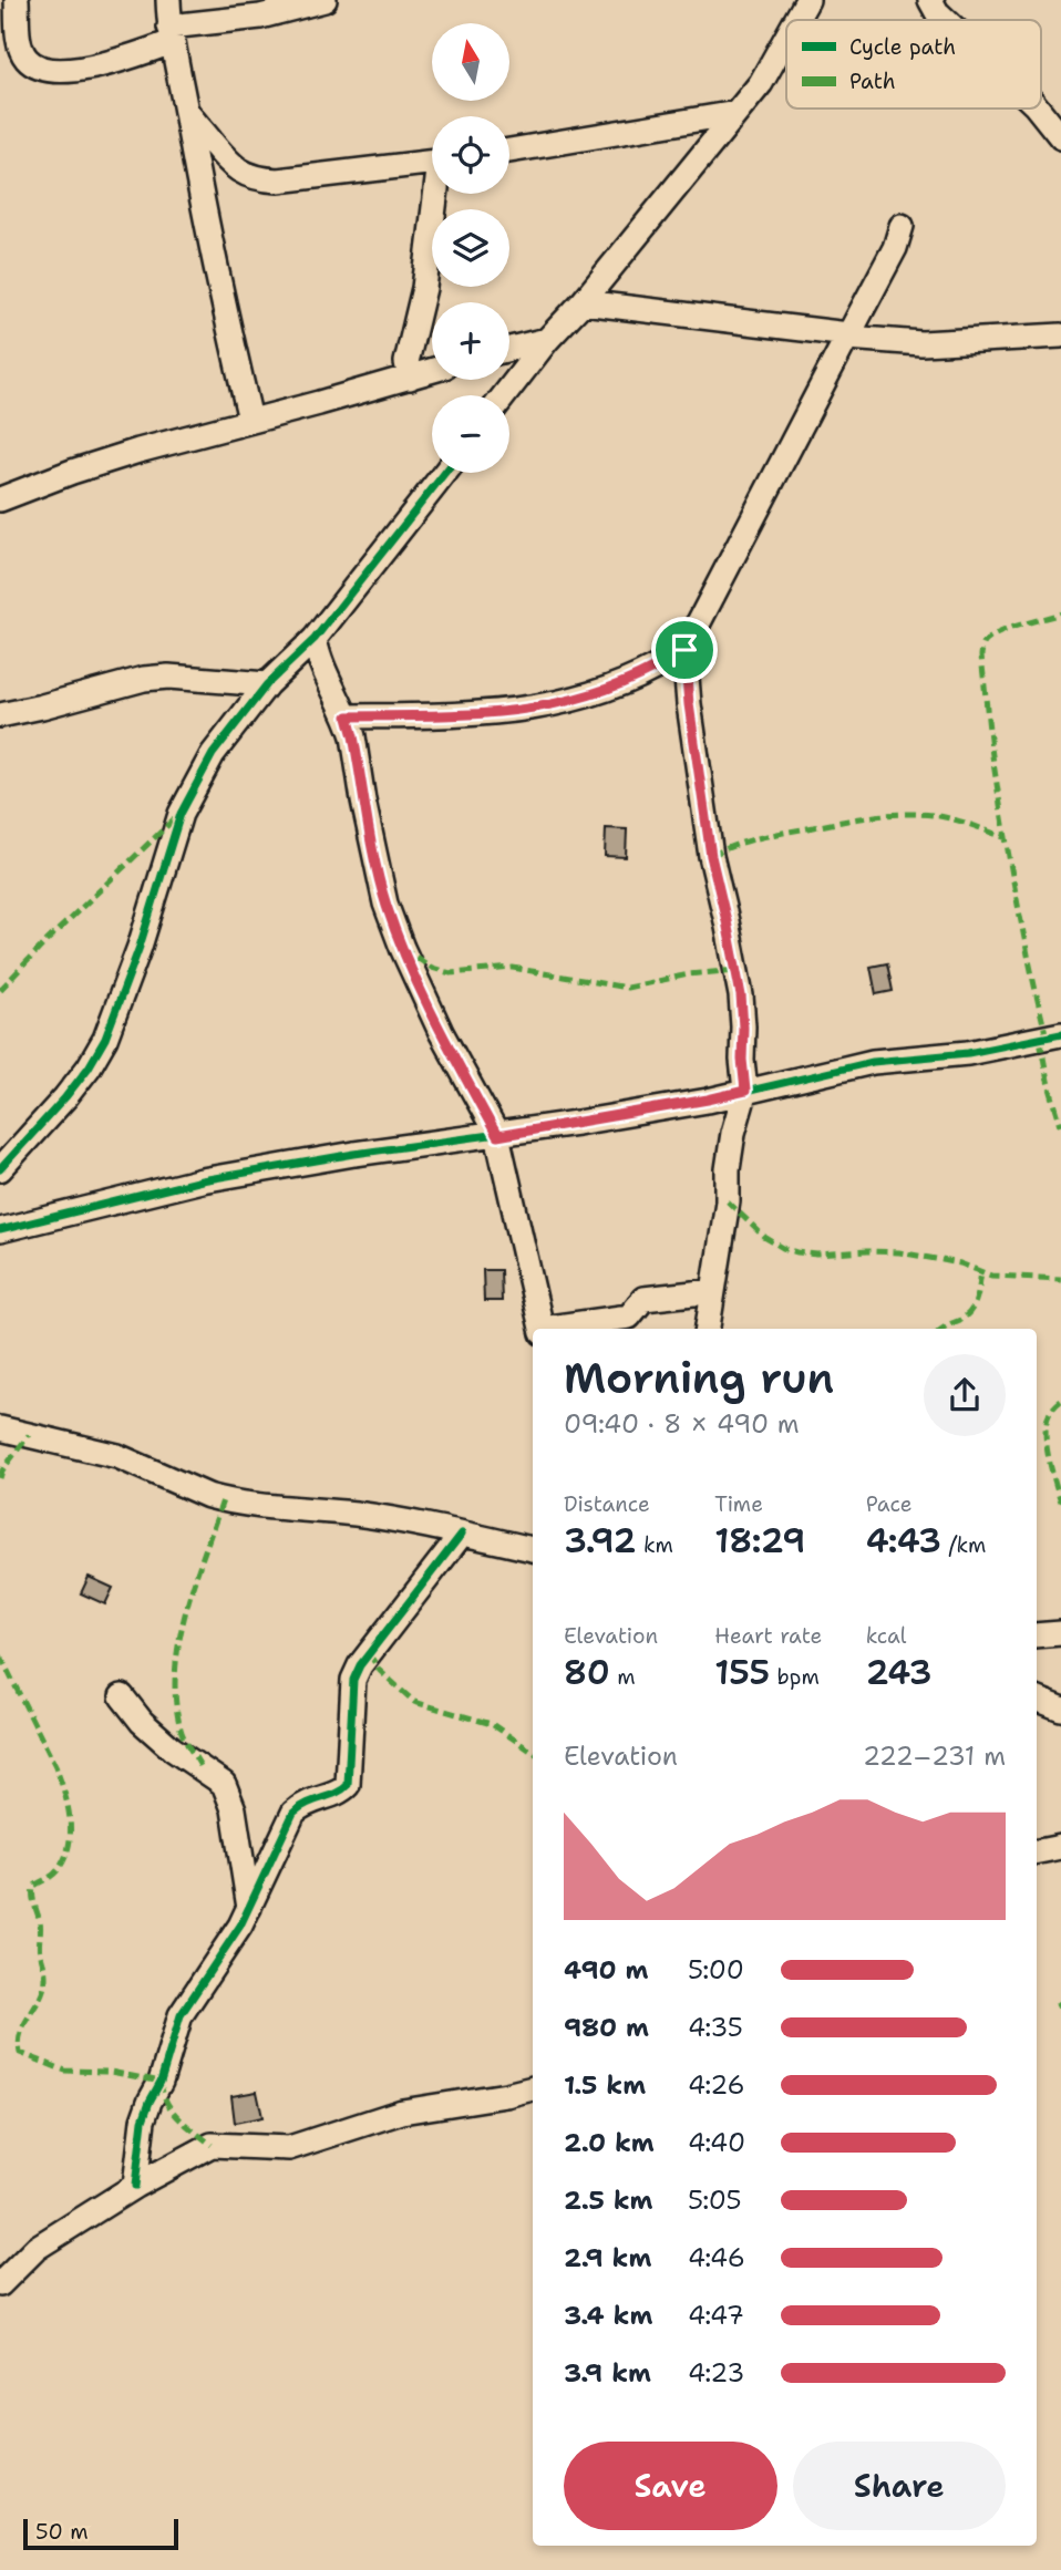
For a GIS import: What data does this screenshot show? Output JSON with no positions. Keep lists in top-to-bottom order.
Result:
{
  "legend": ["Cycle path", "Path"],
  "scale_bar": "50 m",
  "north": "top",
  "page": {
    "map_buttons": ["+", "−"],
    "heading": ["Morning run", "09:40 · 8 × 490 m"],
    "stats": [
      ["Distance", "3.92 km"],
      ["Time", "18:29"],
      ["Pace", "4:43 /km"],
      ["Elevation", "80 m"],
      ["Heart rate", "155 bpm"],
      ["kcal", "243"]
    ],
    "chart": ["Elevation", "222–231 m"],
    "list": [
      {
        "name": "490 m",
        "note": "5:00"
      },
      {
        "name": "980 m",
        "note": "4:35"
      },
      {
        "name": "1.5 km",
        "note": "4:26"
      },
      {
        "name": "2.0 km",
        "note": "4:40"
      },
      {
        "name": "2.5 km",
        "note": "5:05"
      },
      {
        "name": "2.9 km",
        "note": "4:46"
      },
      {
        "name": "3.4 km",
        "note": "4:47"
      },
      {
        "name": "3.9 km",
        "note": "4:23"
      }
    ],
    "buttons": ["Save", "Share"],
    "scale": "50 m"
  }
}
